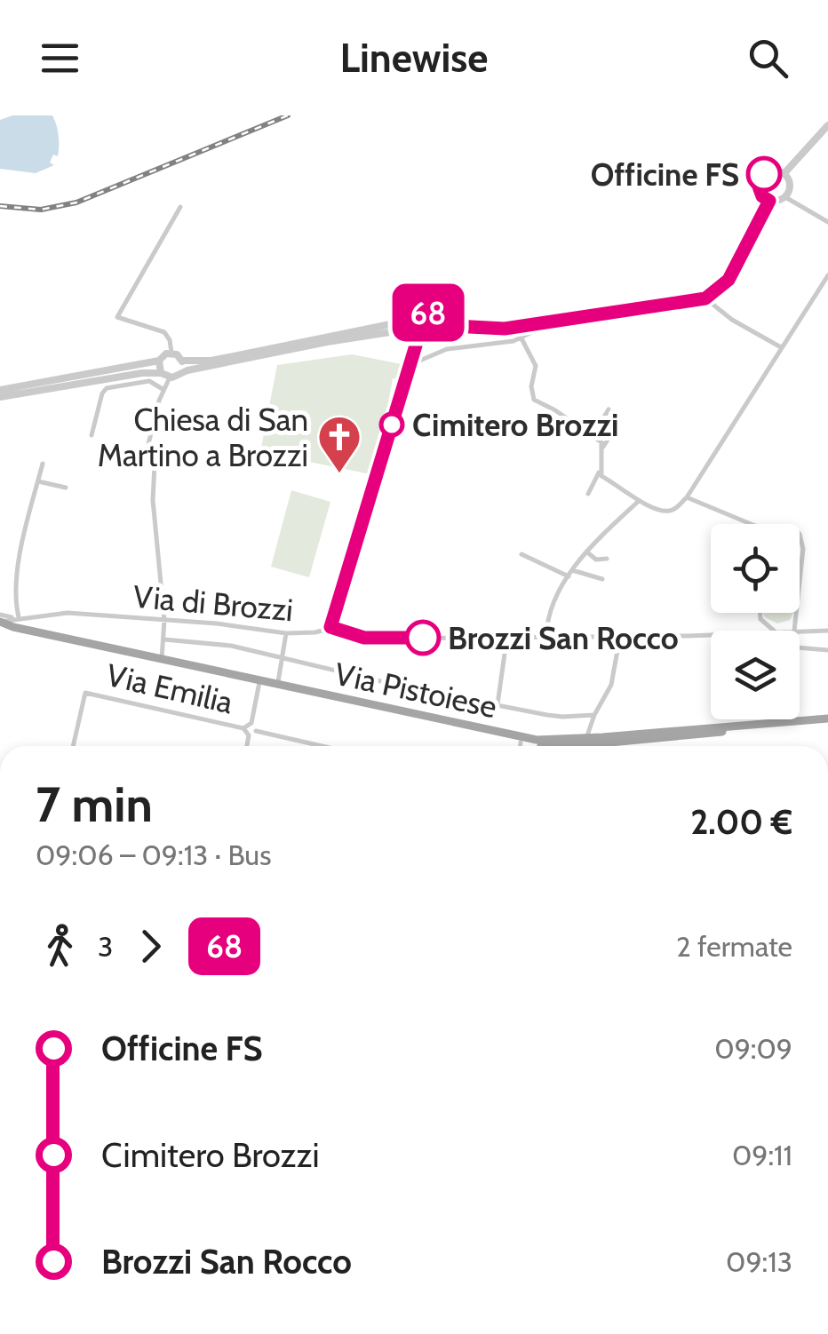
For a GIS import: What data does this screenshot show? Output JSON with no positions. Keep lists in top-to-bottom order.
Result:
{
  "streets": {
    "main road": ["Via Pistoiese"],
    "street": ["Via di Brozzi", "Via Emilia"]
  },
  "crossings": [
    ["Via di Brozzi", "Via Pistoiese"]
  ],
  "places": {
    "other": ["Officine FS", "Cimitero Brozzi", "Brozzi San Rocco"],
    "church": ["Chiesa di San Martino a Brozzi"]
  },
  "lines": ["bus line 68"],
  "page": {
    "header": "Linewise",
    "on_map": "68",
    "heading": ["7 min", "09:06 – 09:13 · Bus", "2.00 €"],
    "legs": ["3", "68", "2 fermate"],
    "list": [
      {
        "name": "Officine FS",
        "value": "09:09"
      },
      {
        "name": "Cimitero Brozzi",
        "value": "09:11"
      },
      {
        "name": "Brozzi San Rocco",
        "value": "09:13"
      }
    ]
  }
}
